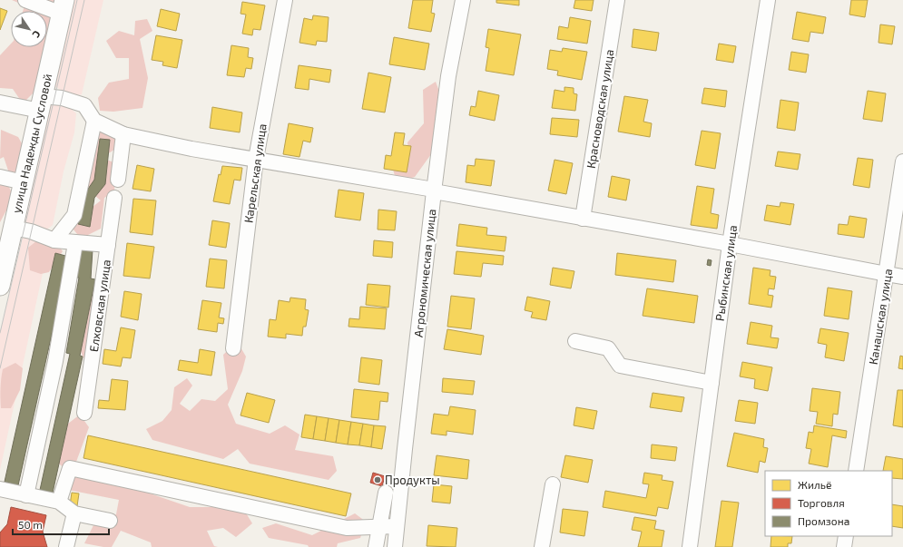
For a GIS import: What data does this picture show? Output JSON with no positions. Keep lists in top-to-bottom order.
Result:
{
  "streets": {
    "main road": ["улица Надежды Сусловой"],
    "street": [
      "Красноводская улица",
      "Карельская улица",
      "Агрономическая улица",
      "Рыбинская улица",
      "Елховская улица",
      "Канашская улица"
    ]
  },
  "places": ["Продукты"],
  "legend": ["Жильё", "Торговля", "Промзона"],
  "scale_bar": "50 m",
  "north": "bottom right"
}
